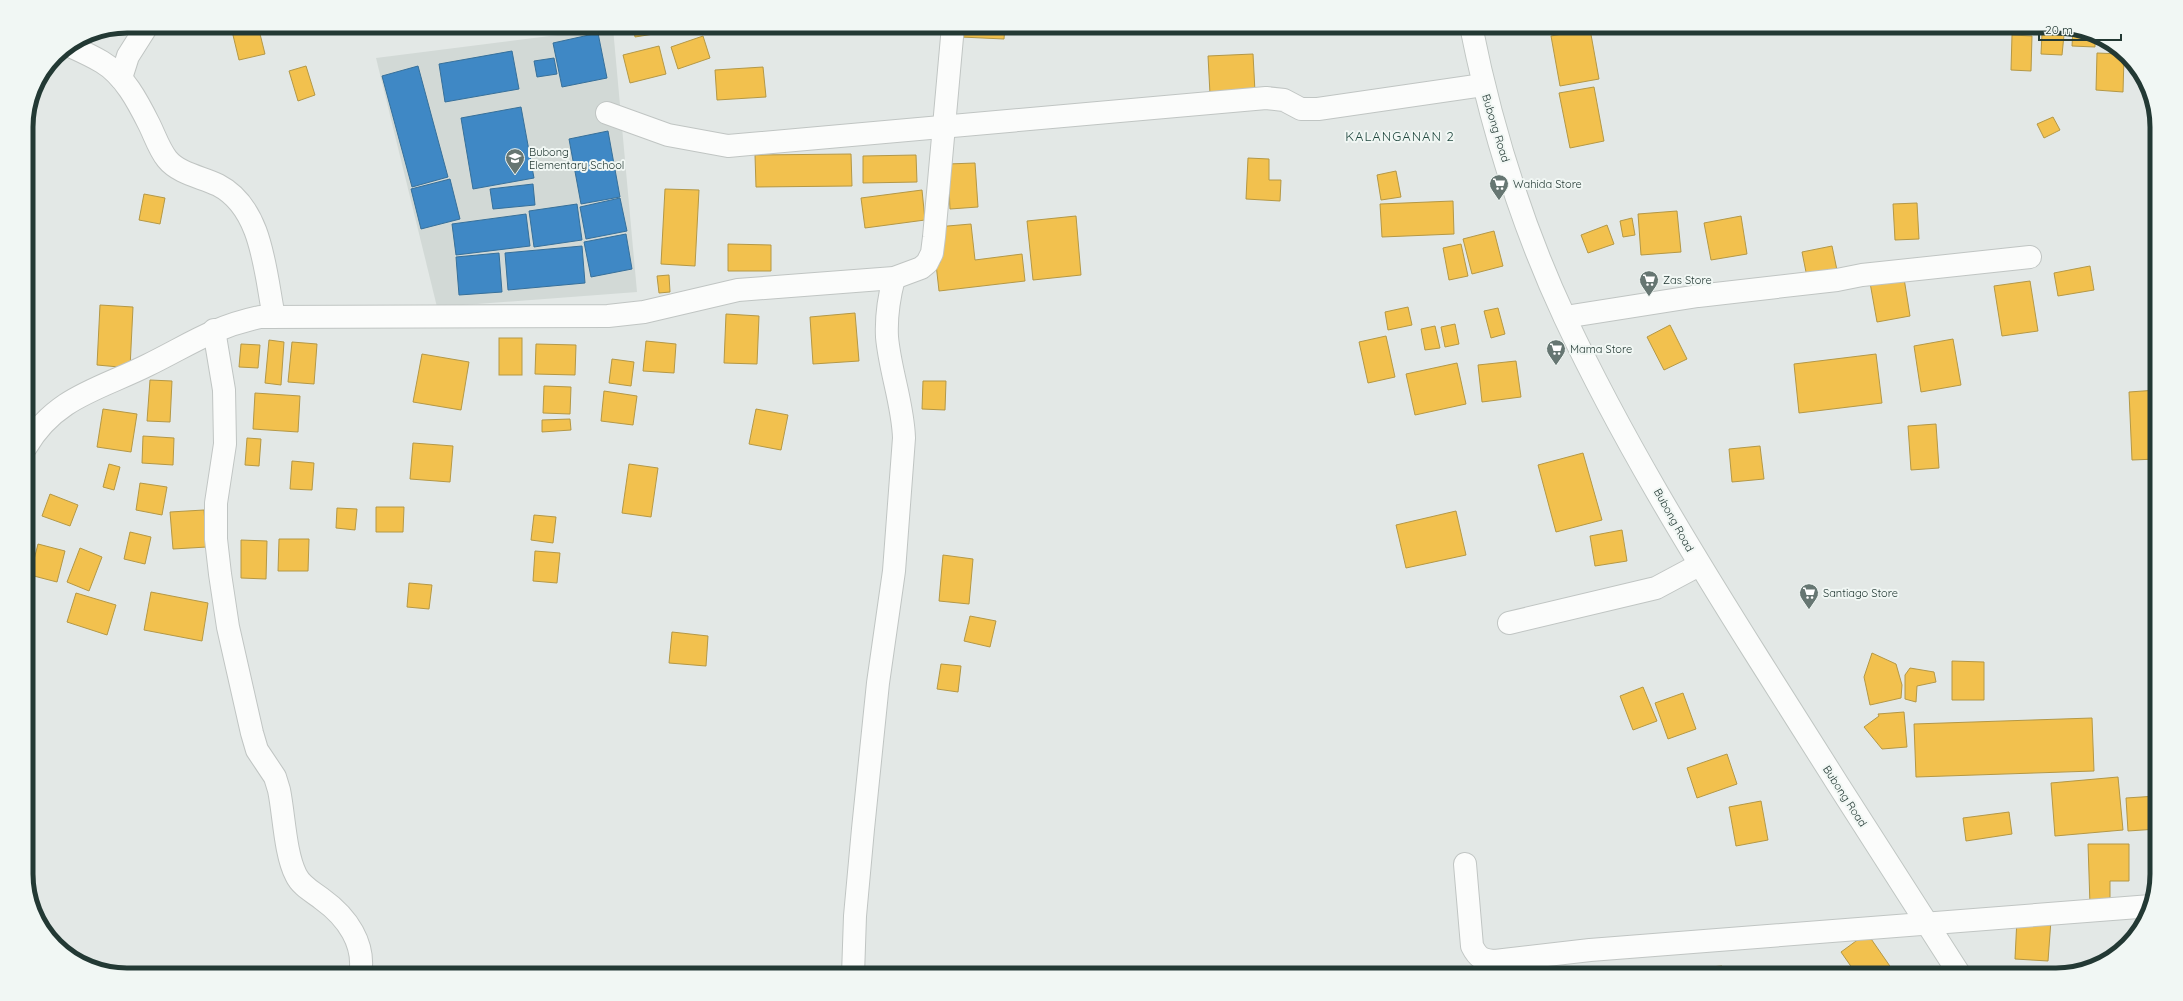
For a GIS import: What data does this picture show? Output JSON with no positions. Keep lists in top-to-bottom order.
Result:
{
  "streets": {
    "street": ["Bubong Road"]
  },
  "districts": ["KALANGANAN 2"],
  "places": {
    "school or university": ["Bubong Elementary School"],
    "supermarket": [
      "Wahida Store",
      "Zas Store",
      "Mama Store",
      "Santiago Store"
    ]
  },
  "scale_bar": "20 m"
}
